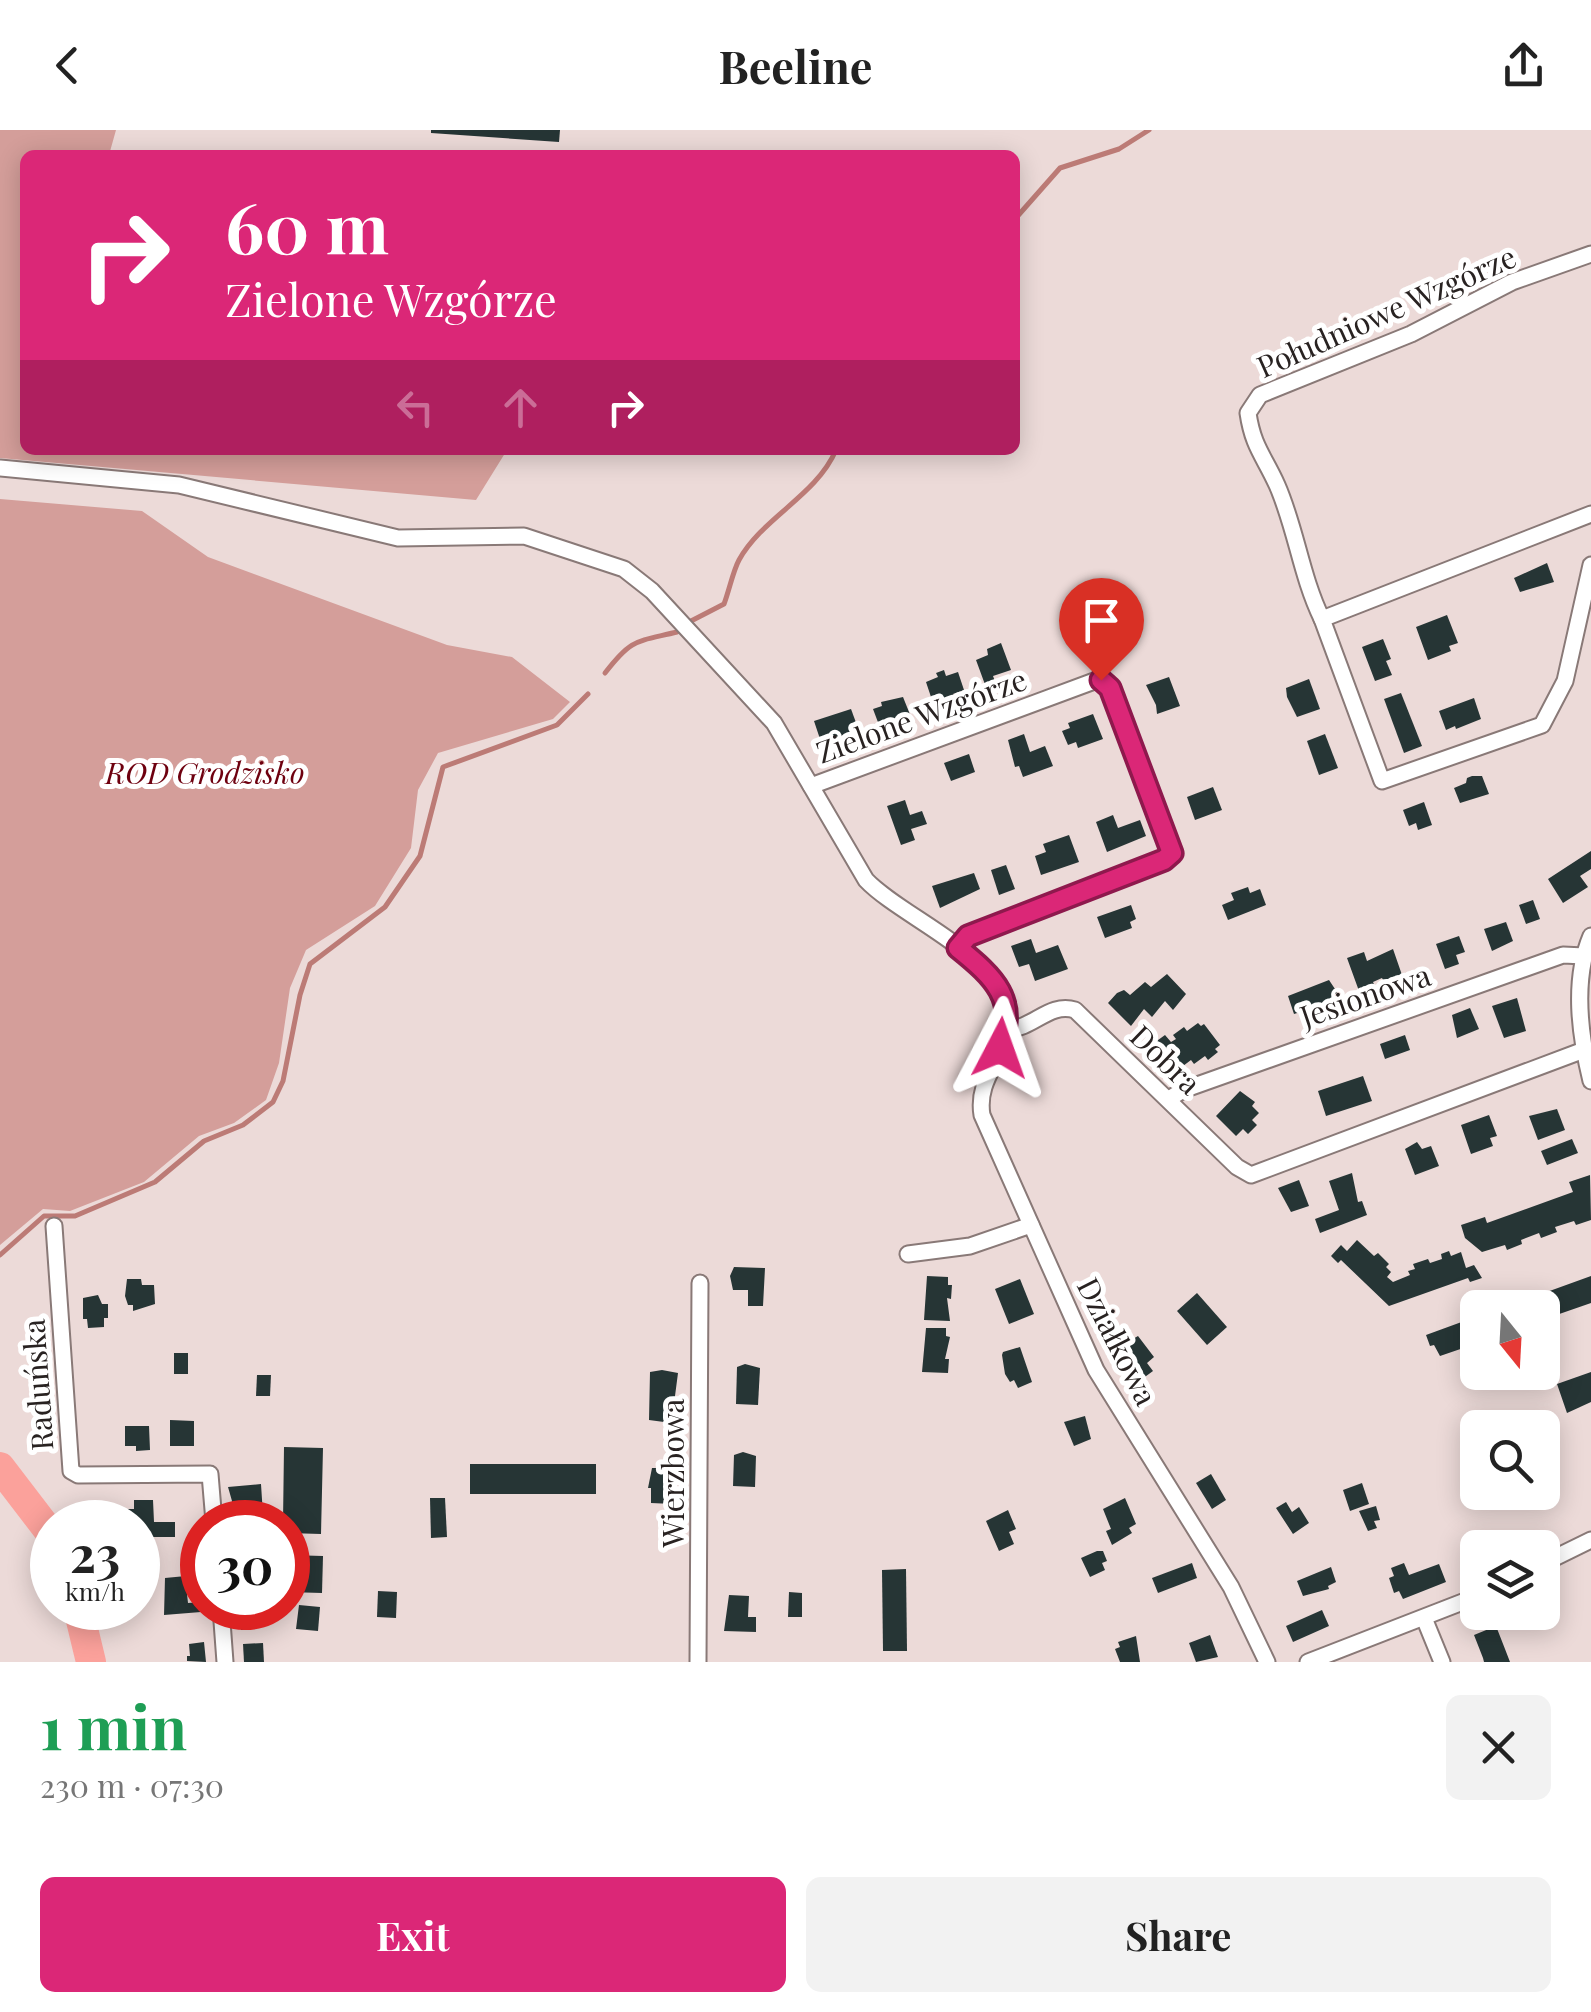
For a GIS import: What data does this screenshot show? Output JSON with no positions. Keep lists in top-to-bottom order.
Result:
{
  "streets": {
    "street": [
      "Południowe Wzgórze",
      "Zielone Wzgórze",
      "Jesionowa",
      "Dobra",
      "Działkowa",
      "Raduńska",
      "Wierzbowa"
    ]
  },
  "crossings": [
    ["Jesionowa", "Dobra"],
    ["Dobra", "Działkowa"]
  ],
  "parks": ["ROD Grodzisko"],
  "north": "bottom",
  "page": {
    "header": "Beeline",
    "turn": ["60 m", "Zielone Wzgórze"],
    "speed": "23 km/h",
    "limit": "30",
    "heading": ["1 min", "230 m · 07:30"],
    "buttons": ["Exit", "Share"]
  }
}
